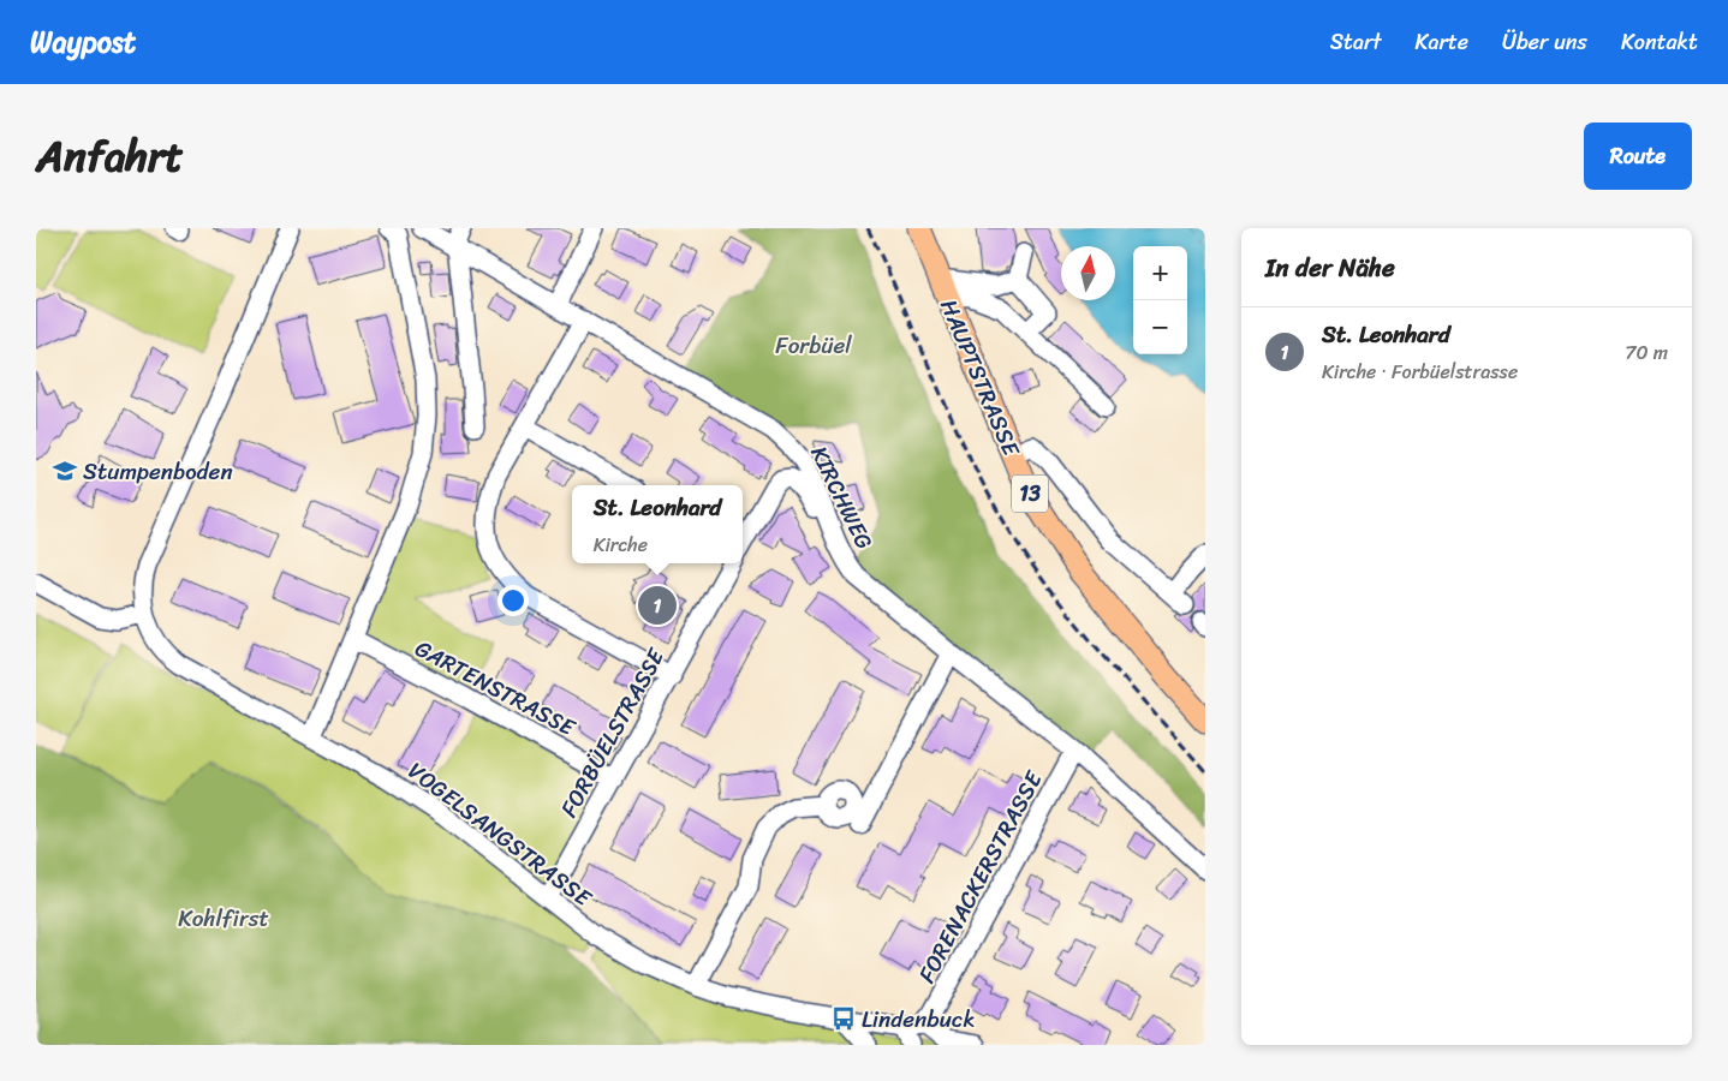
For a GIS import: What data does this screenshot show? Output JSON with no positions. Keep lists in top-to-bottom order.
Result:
{
  "streets": {
    "main road": ["HAUPTSTRASSE", "13"],
    "street": [
      "KIRCHWEG",
      "GARTENSTRASSE",
      "FORBÜELSTRASSE",
      "VOGELSANGSTRASSE",
      "FORENACKERSTRASSE"
    ]
  },
  "crossings": [
    ["KIRCHWEG", "FORBÜELSTRASSE"],
    ["KIRCHWEG", "FORENACKERSTRASSE"],
    ["GARTENSTRASSE", "FORBÜELSTRASSE"],
    ["FORBÜELSTRASSE", "VOGELSANGSTRASSE"],
    ["VOGELSANGSTRASSE", "FORENACKERSTRASSE"]
  ],
  "parks": ["Forbüel", "Kohlfirst"],
  "places": {
    "school or university": ["Stumpenboden"],
    "bus stop": ["Lindenbuck"]
  },
  "north": "top",
  "page": {
    "header": "Waypost",
    "nav": [
      "Start",
      "Karte",
      "Über uns",
      "Kontakt"
    ],
    "title": "Anfahrt",
    "buttons": "Route",
    "heading": "In der Nähe",
    "map_buttons": ["+", "−"],
    "list": [
      {
        "mark": "1",
        "name": "St. Leonhard",
        "note": "Kirche · Forbüelstrasse",
        "value": "70 m"
      }
    ],
    "popup": ["St. Leonhard", "Kirche"],
    "pins": "1"
  }
}
